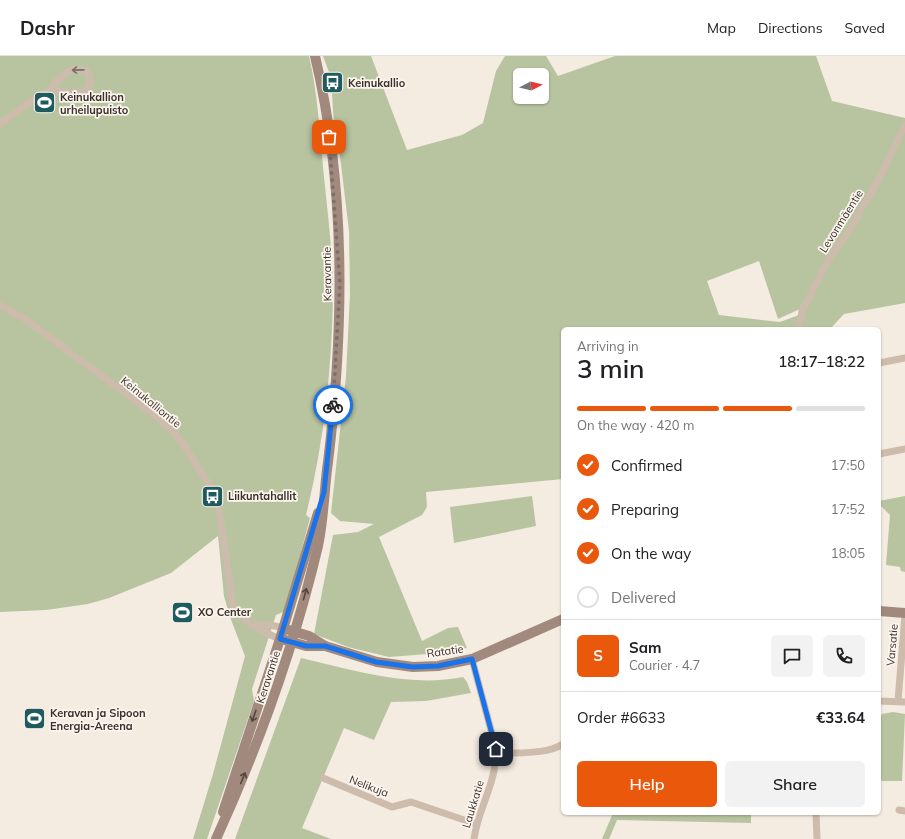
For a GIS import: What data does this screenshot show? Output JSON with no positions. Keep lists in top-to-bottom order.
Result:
{
  "streets": {
    "main road": ["Keravantie", "Ratatie"],
    "street": [
      "Levonmäentie",
      "Keinukalliontie",
      "Varsatie",
      "Nelikuja",
      "Laukkatie"
    ]
  },
  "crossings": [
    ["Keravantie", "Keinukalliontie"],
    ["Keravantie", "Ratatie"],
    ["Keinukalliontie", "Ratatie"],
    ["Ratatie", "Laukkatie"],
    ["Nelikuja", "Laukkatie"]
  ],
  "places": {
    "bus stop": ["Keinukallio", "Liikuntahallit"],
    "sports": ["Keinukallion urheilupuisto", "XO Center", "Keravan ja Sipoon Energia-Areena"]
  },
  "north": "right",
  "page": {
    "header": "Dashr",
    "nav": ["Map", "Directions", "Saved"],
    "heading": ["3 min", "Arriving in", "18:17–18:22"],
    "panel": [
      "Sam",
      "Courier · 4.7",
      "Order #6633",
      "€33.64"
    ],
    "bar": "On the way · 420 m",
    "list": [
      ["Confirmed", "17:50"],
      ["Preparing", "17:52"],
      ["On the way", "18:05"],
      "Delivered"
    ],
    "round": "S",
    "buttons": ["Help", "Share"]
  }
}
